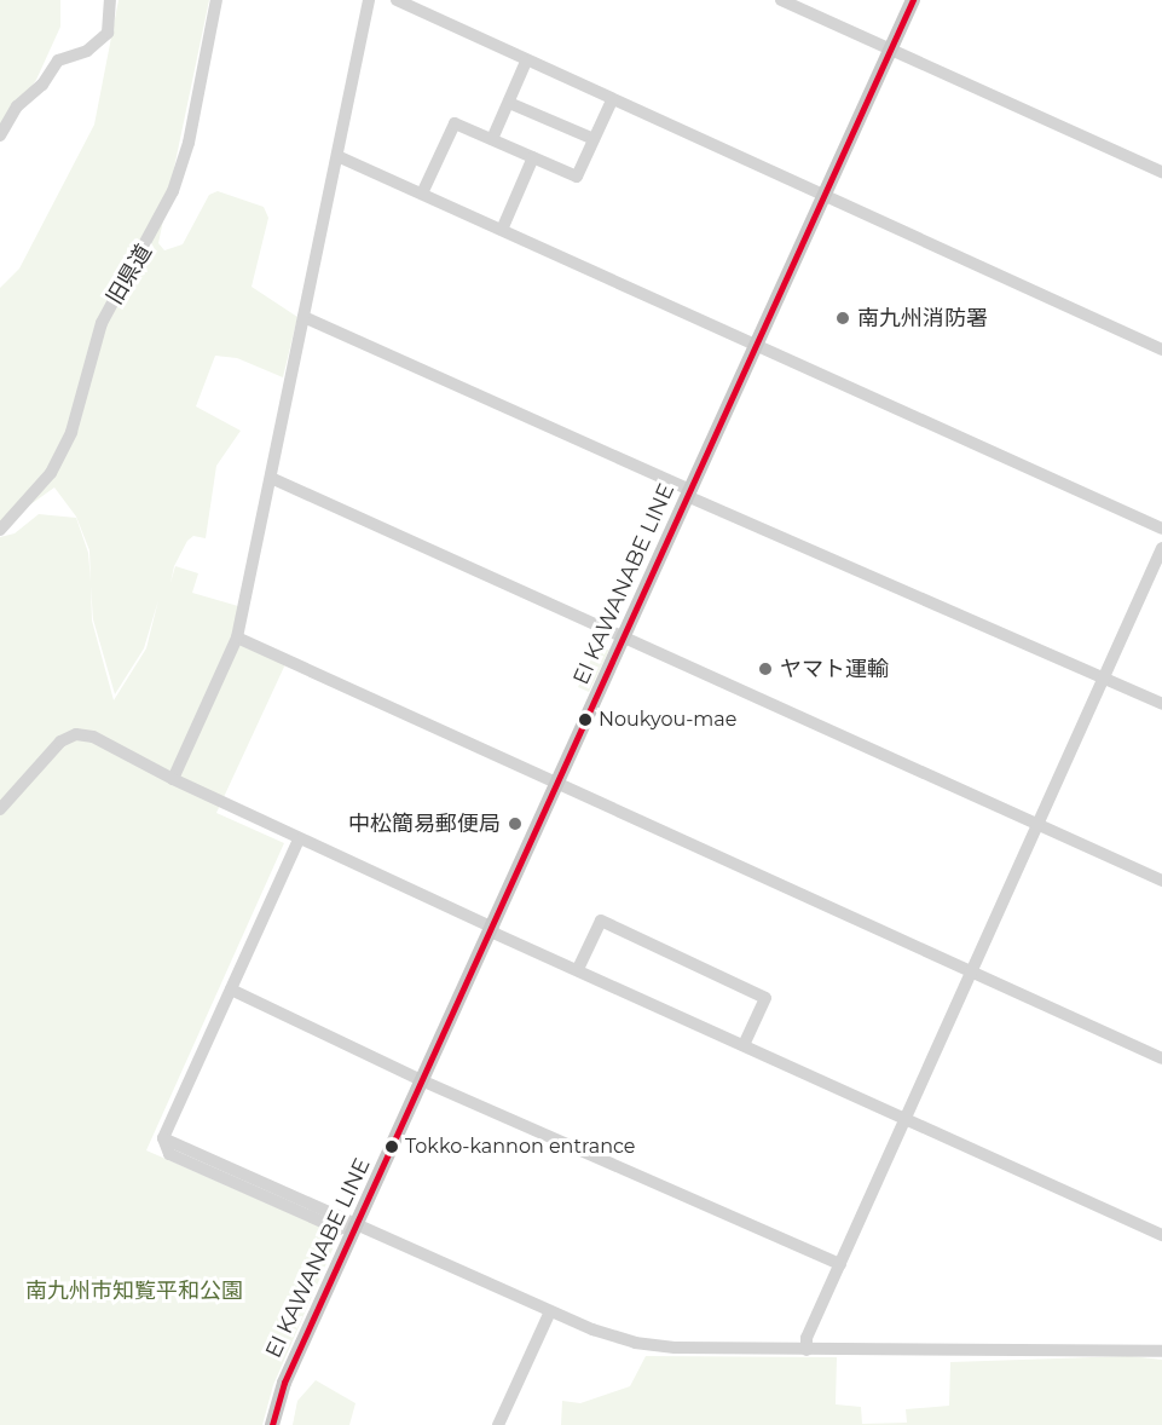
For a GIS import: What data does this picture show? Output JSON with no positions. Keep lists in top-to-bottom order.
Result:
{
  "streets": {
    "main road": ["EI KAWANABE LINE"],
    "street": ["旧県道"]
  },
  "parks": ["南九州市知覧平和公園"],
  "places": [
    "南九州消防署",
    "ヤマト運輸",
    "Noukyou-mae",
    "中松簡易郵便局",
    "Tokko-kannon entrance"
  ]
}
